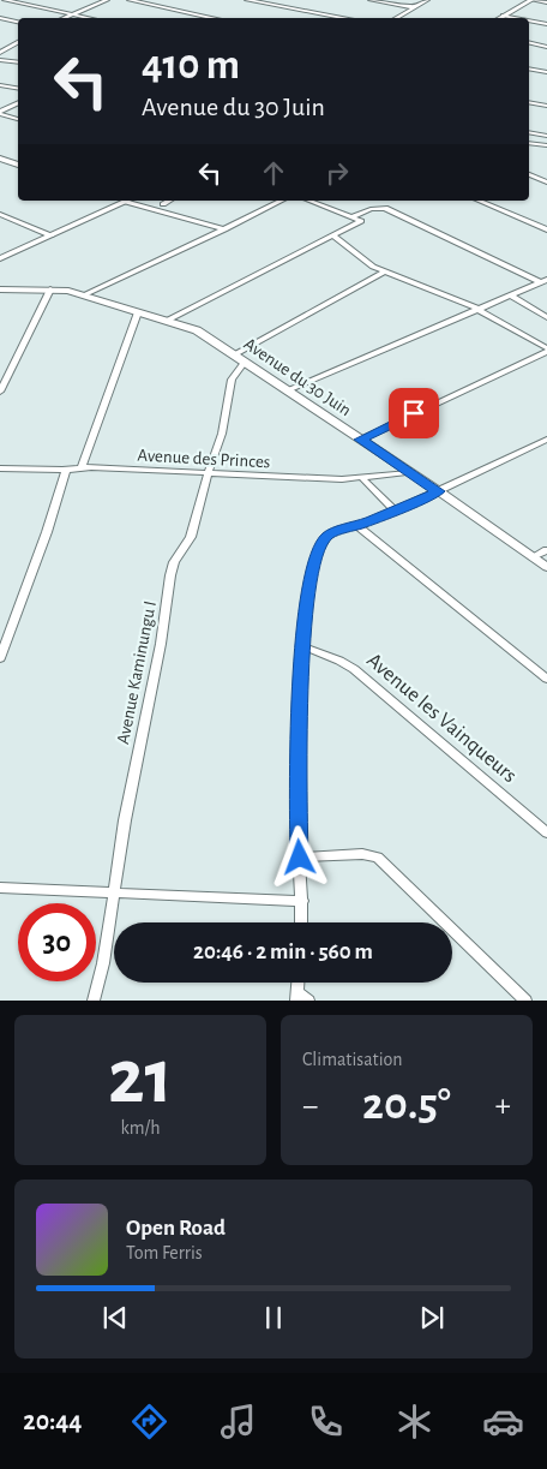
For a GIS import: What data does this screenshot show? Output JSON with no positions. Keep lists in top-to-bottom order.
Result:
{
  "streets": {
    "street": [
      "Avenue du 30 Juin",
      "Avenue des Princes",
      "Avenue Kaminungu I",
      "Avenue les Vainqueurs"
    ]
  },
  "crossings": [
    ["Avenue du 30 Juin", "Avenue des Princes"],
    ["Avenue du 30 Juin", "Avenue Kaminungu I"],
    ["Avenue des Princes", "Avenue Kaminungu I"]
  ],
  "page": {
    "turn": ["410 m", "Avenue du 30 Juin"],
    "limit": "30",
    "trip": "20:46 · 2 min · 560 m",
    "tile": [
      ["21", "km/h"],
      "Climatisation"
    ],
    "heat": ["−", "20.5°", "+"],
    "song": ["Open Road", "Tom Ferris"],
    "tabs": "20:44"
  }
}
